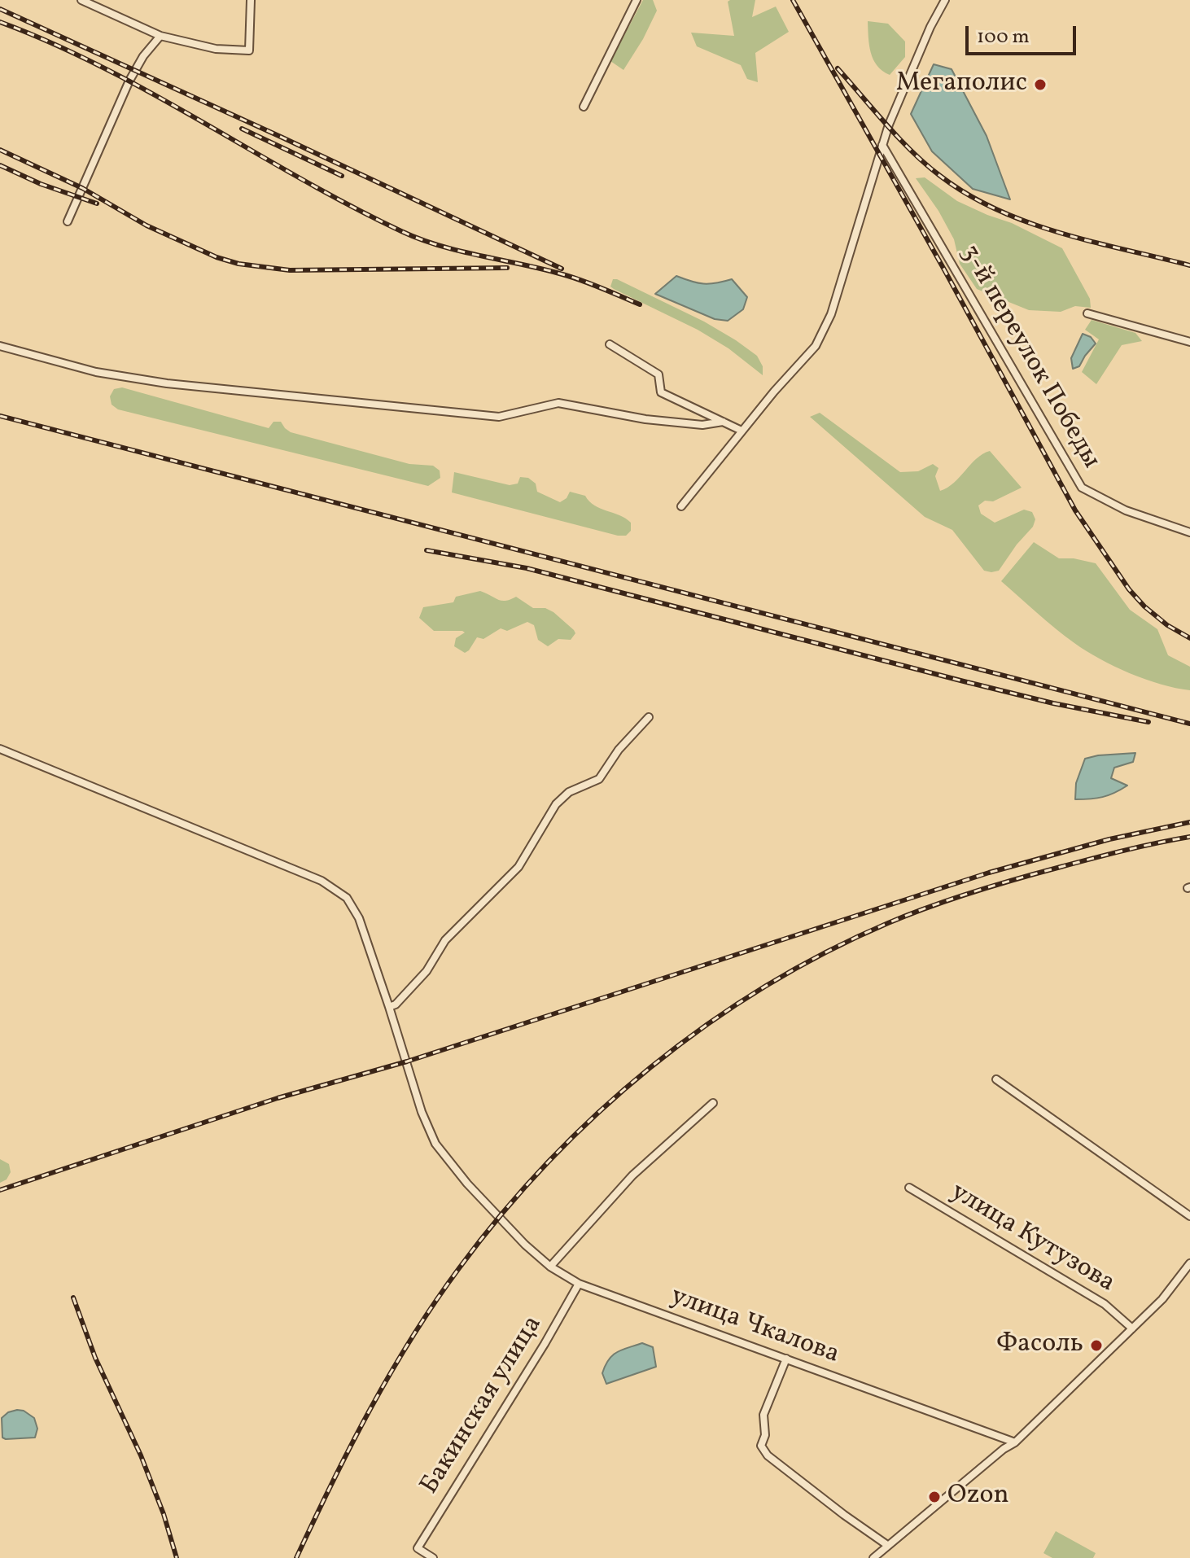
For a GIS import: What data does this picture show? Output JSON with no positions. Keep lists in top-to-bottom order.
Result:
{
  "streets": {
    "street": [
      "3-й переулок Победы",
      "улица Кутузова",
      "улица Чкалова",
      "Бакинская улица"
    ]
  },
  "crossings": [
    ["улица Чкалова", "Бакинская улица"]
  ],
  "places": ["Мегаполис", "Фасоль", "Ozon"],
  "scale_bar": "100 m"
}
